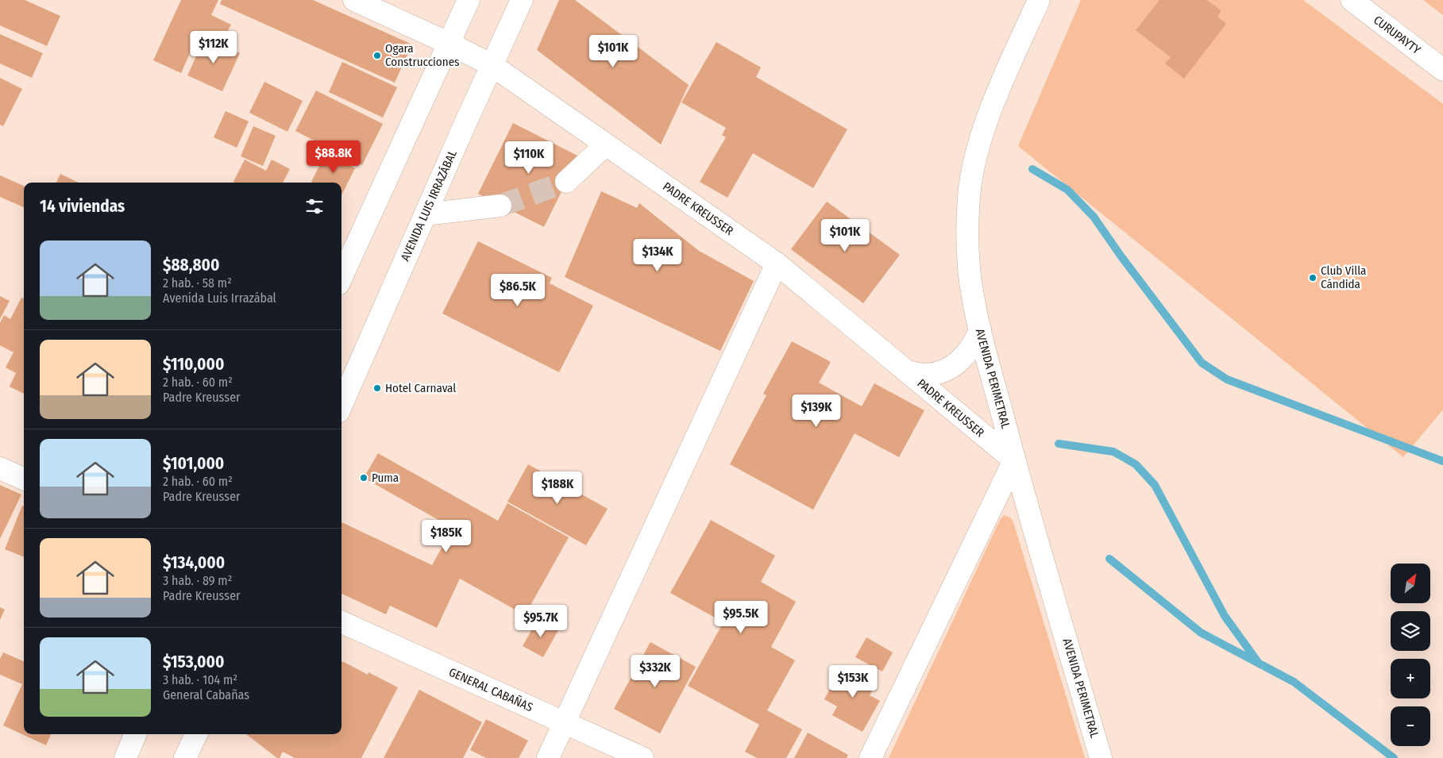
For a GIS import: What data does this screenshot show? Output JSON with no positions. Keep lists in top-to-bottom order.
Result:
{
  "streets": {
    "main road": [
      "CURUPAYTY",
      "AVENIDA LUIS IRRAZÁBAL",
      "PADRE KREUSSER",
      "AVENIDA PERIMETRAL",
      "GENERAL CABAÑAS"
    ]
  },
  "crossings": [
    ["AVENIDA LUIS IRRAZÁBAL", "PADRE KREUSSER"],
    ["PADRE KREUSSER", "AVENIDA PERIMETRAL"]
  ],
  "places": [
    "Ogara Construcciones",
    "Club Villa Cándida",
    "Hotel Carnaval",
    "Puma"
  ],
  "north": "top right",
  "page": {
    "price": [
      "$112K",
      "$101K",
      "$88.8K",
      "$110K",
      "$101K",
      "$134K",
      "$86.5K",
      "$139K",
      "$188K",
      "$185K",
      "$95.5K",
      "$95.7K",
      "$332K",
      "$153K"
    ],
    "heading": "14 viviendas",
    "list": [
      {
        "name": "$88,800",
        "note": "2 hab. · 58 m² · Avenida Luis Irrazábal"
      },
      {
        "name": "$110,000",
        "note": "2 hab. · 60 m² · Padre Kreusser"
      },
      {
        "name": "$101,000",
        "note": "2 hab. · 60 m² · Padre Kreusser"
      },
      {
        "name": "$134,000",
        "note": "3 hab. · 89 m² · Padre Kreusser"
      },
      {
        "name": "$153,000",
        "note": "3 hab. · 104 m² · General Cabañas"
      }
    ],
    "map_buttons": ["+", "−"]
  }
}
